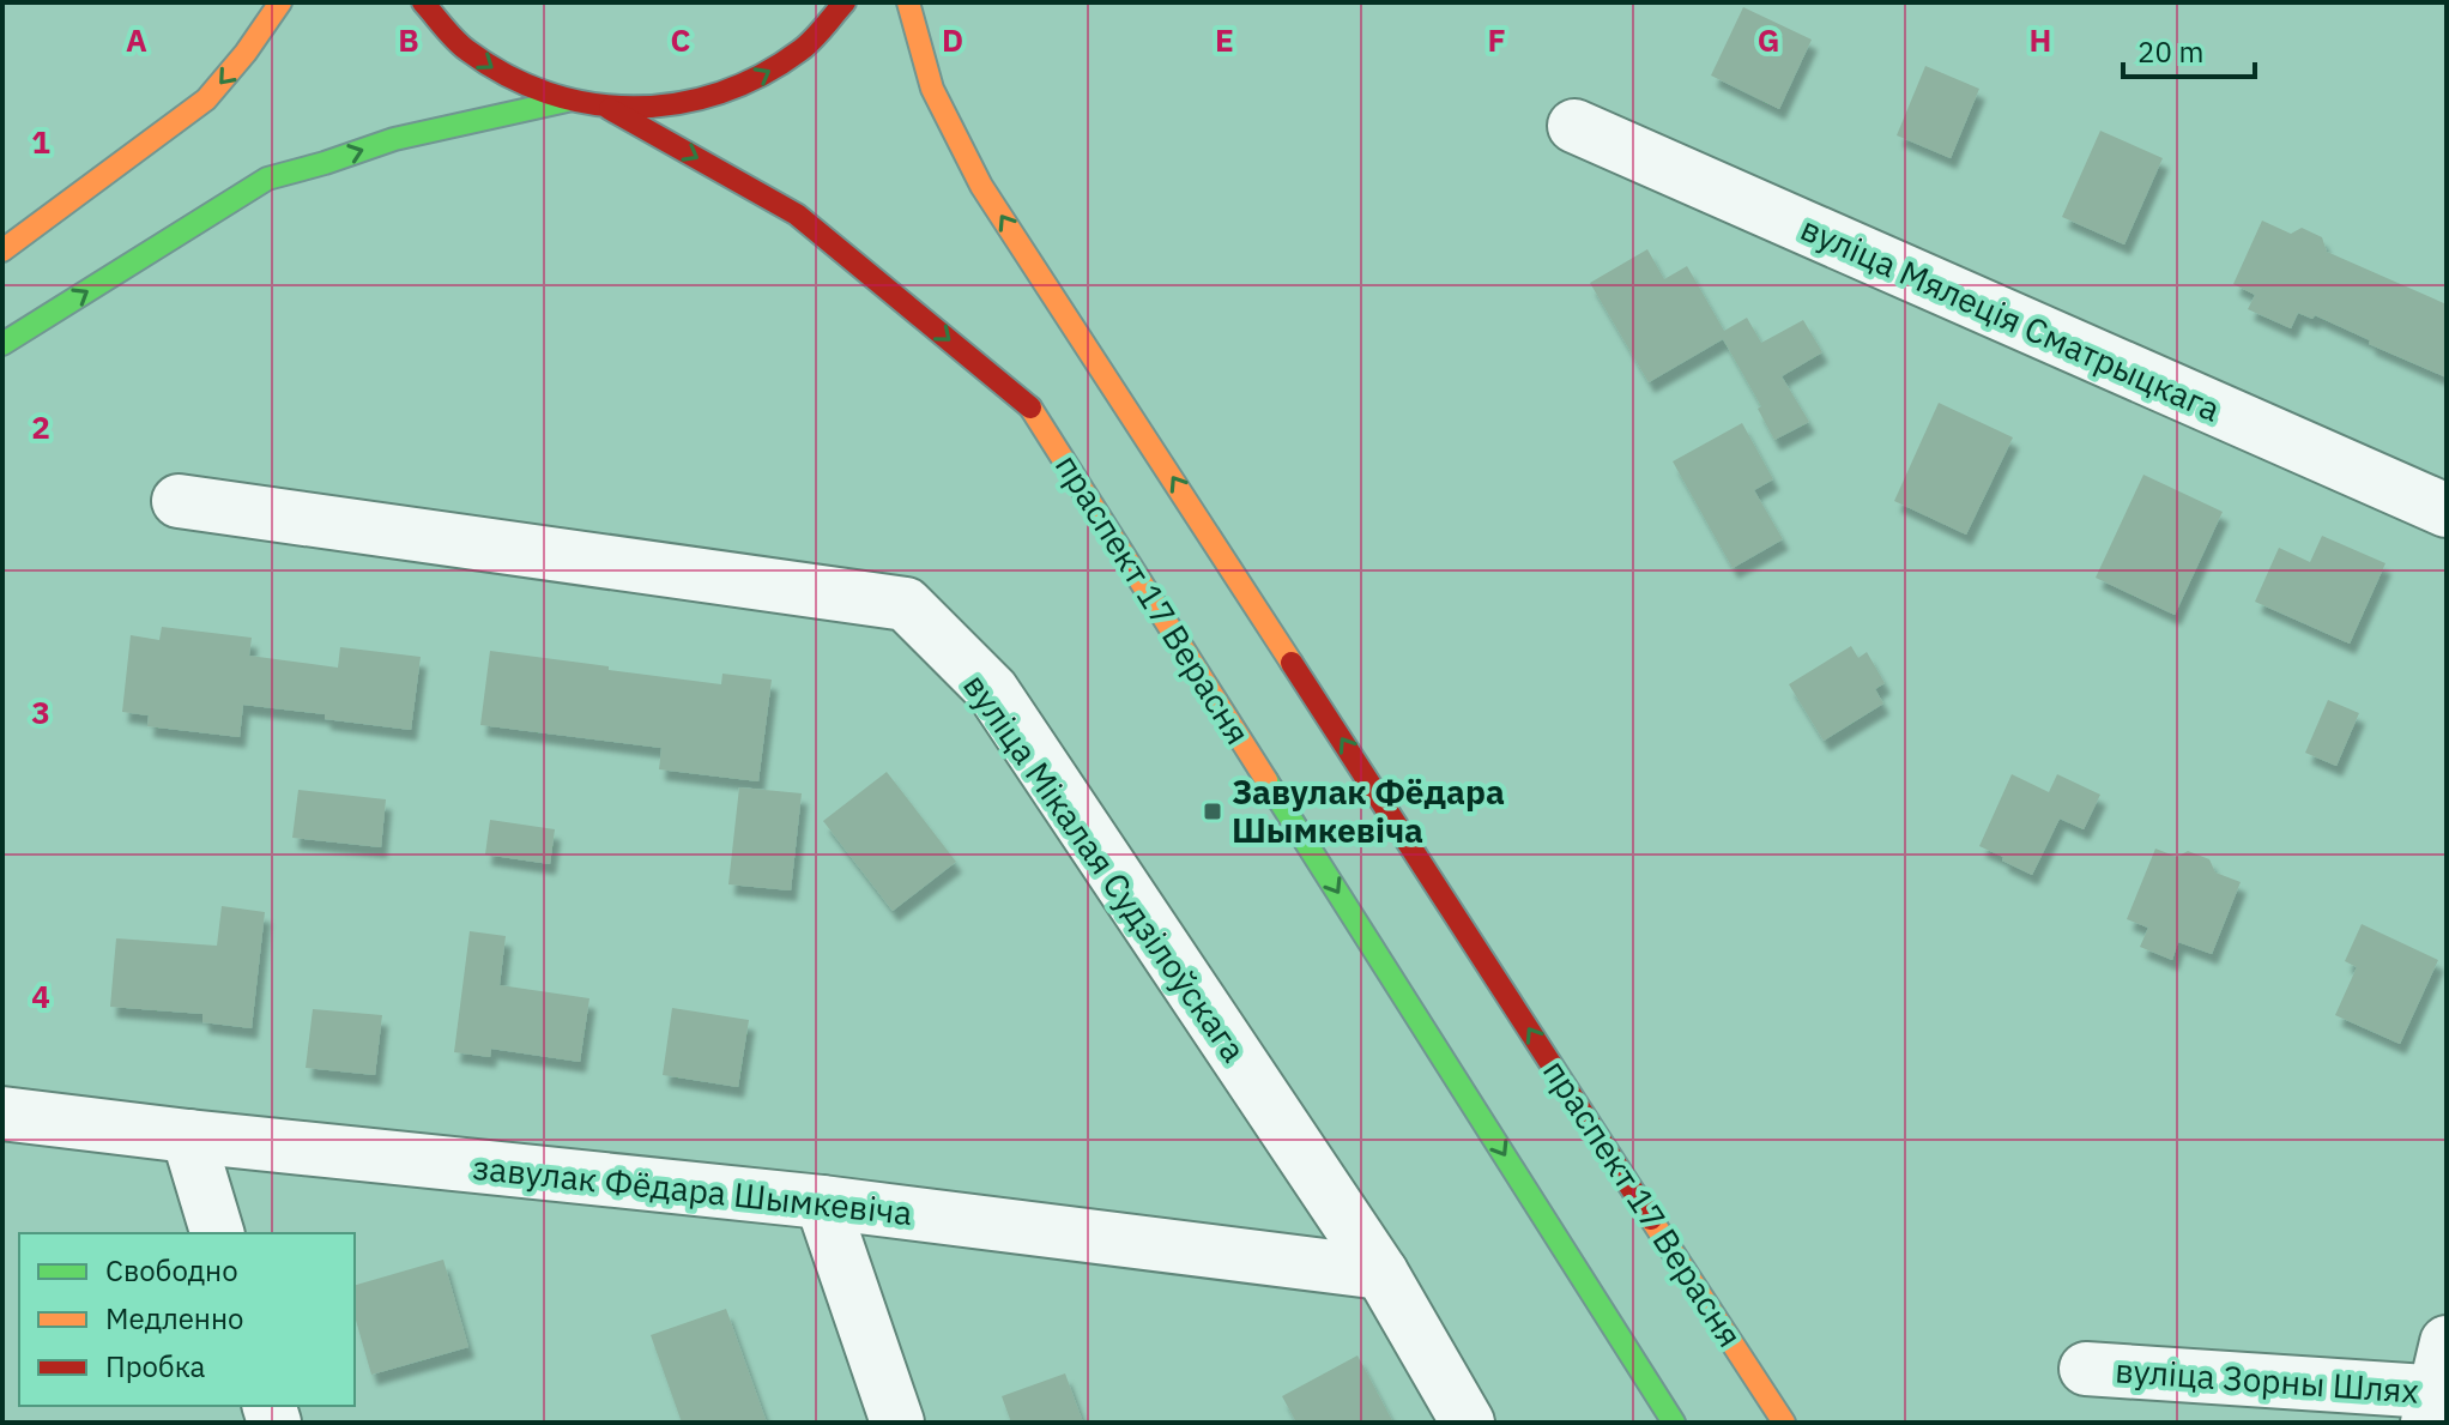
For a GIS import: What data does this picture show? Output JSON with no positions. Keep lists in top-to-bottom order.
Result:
{
  "streets": {
    "main road": ["праспект 17 Верасня"],
    "street": [
      "вуліца Мялеція Сматрыцкага",
      "вуліца Мікалая Судзілоўскага",
      "завулак Фёдара Шымкевіча",
      "вуліца Зорны Шлях"
    ]
  },
  "crossings": [
    ["вуліца Мікалая Судзілоўскага", "завулак Фёдара Шымкевіча"]
  ],
  "places": {
    "transit": ["Завулак Фёдара Шымкевіча"]
  },
  "legend": ["Свободно", "Медленно", "Пробка"],
  "scale_bar": "20 m",
  "grid": {
    "columns": [
      "A",
      "B",
      "C",
      "D",
      "E",
      "F",
      "G",
      "H"
    ],
    "rows": [
      "1",
      "2",
      "3",
      "4"
    ]
  }
}
